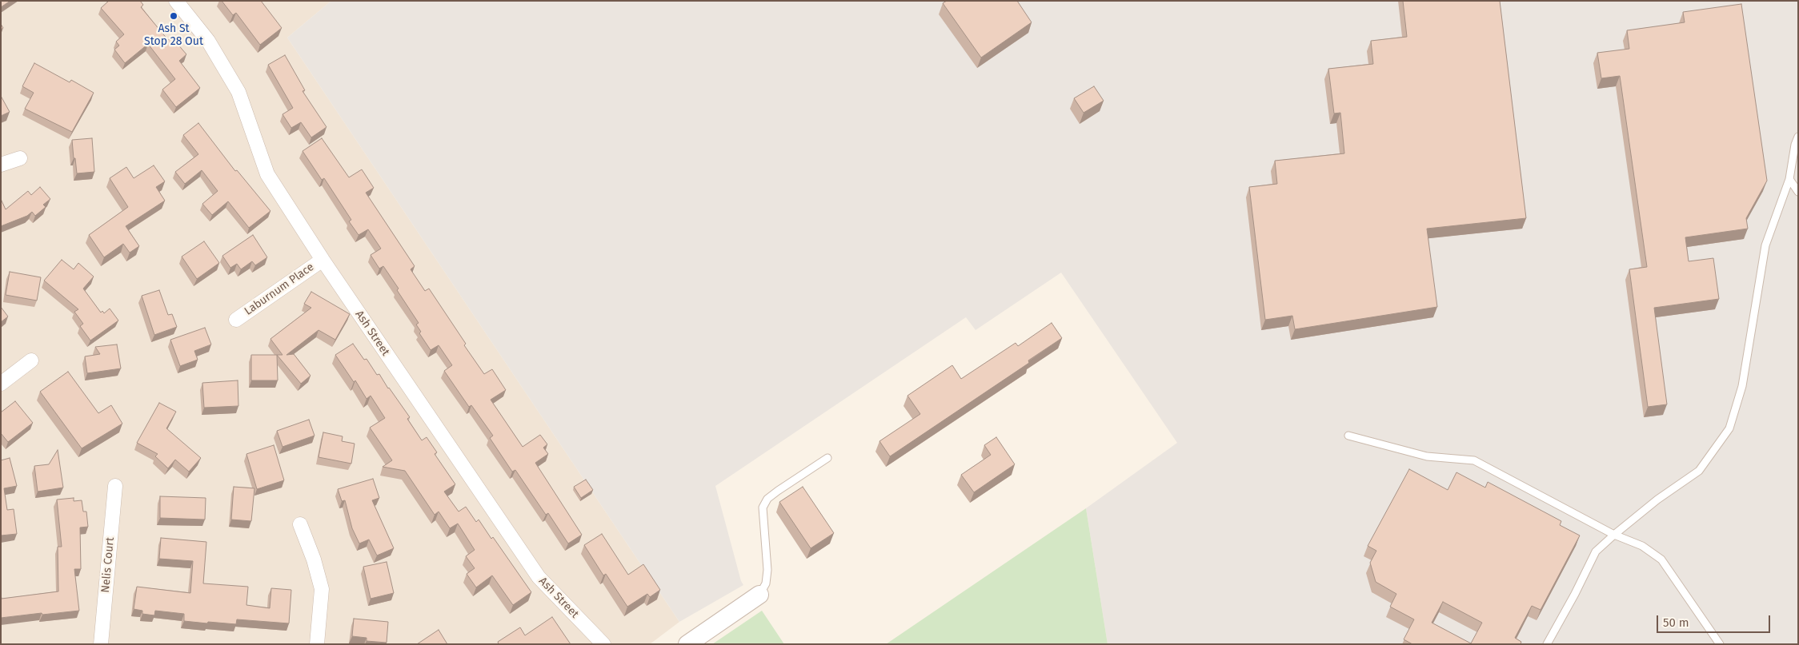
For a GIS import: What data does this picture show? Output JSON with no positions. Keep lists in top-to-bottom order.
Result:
{
  "streets": {
    "street": ["Laburnum Place", "Ash Street", "Nelis Court"]
  },
  "crossings": [
    ["Laburnum Place", "Ash Street"]
  ],
  "places": ["Ash St Stop 28 Out"],
  "scale_bar": "50 m"
}
